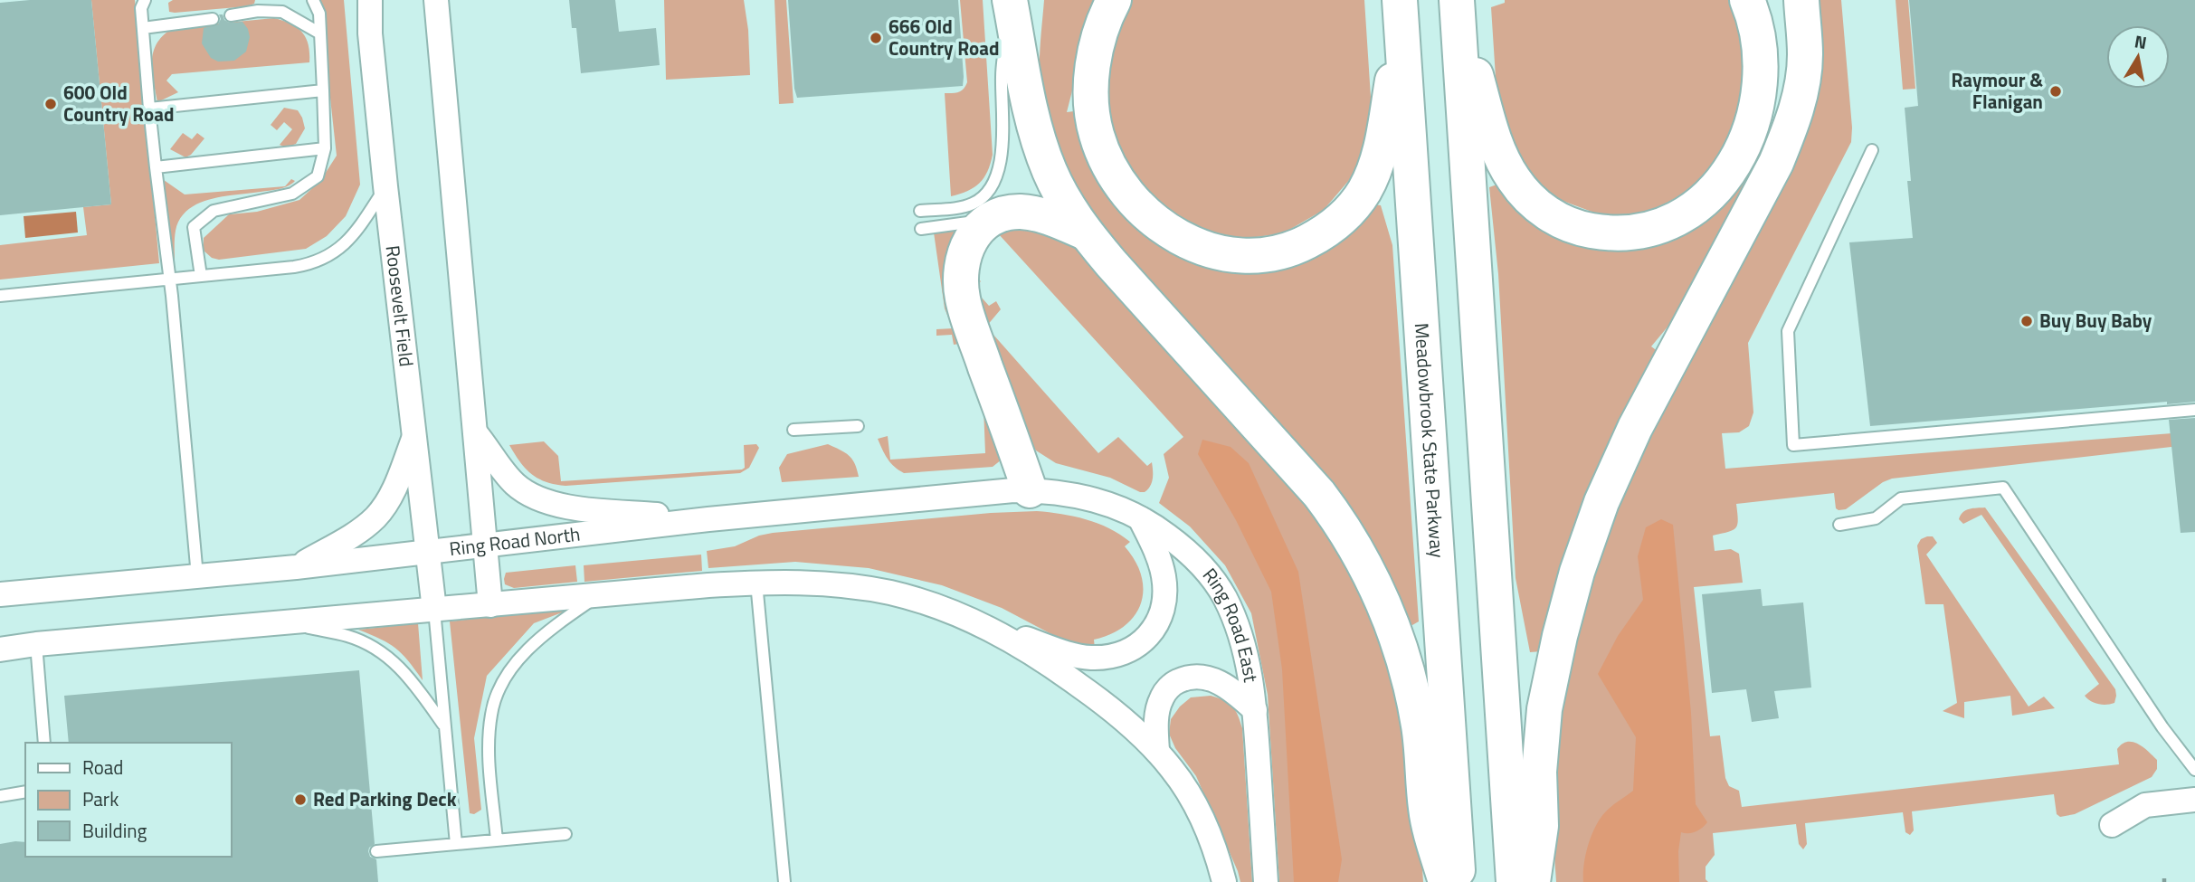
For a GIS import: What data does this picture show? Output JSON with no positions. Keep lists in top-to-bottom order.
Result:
{
  "streets": {
    "highway": ["Meadowbrook State Parkway"],
    "street": ["Roosevelt Field", "Ring Road North", "Ring Road East"]
  },
  "crossings": [
    ["Roosevelt Field", "Ring Road North"],
    ["Ring Road North", "Ring Road East"]
  ],
  "places": [
    "666 Old Country Road",
    "Raymour & Flanigan",
    "600 Old Country Road",
    "Buy Buy Baby",
    "Red Parking Deck"
  ],
  "legend": ["Road", "Park", "Building"],
  "north": "top"
}
